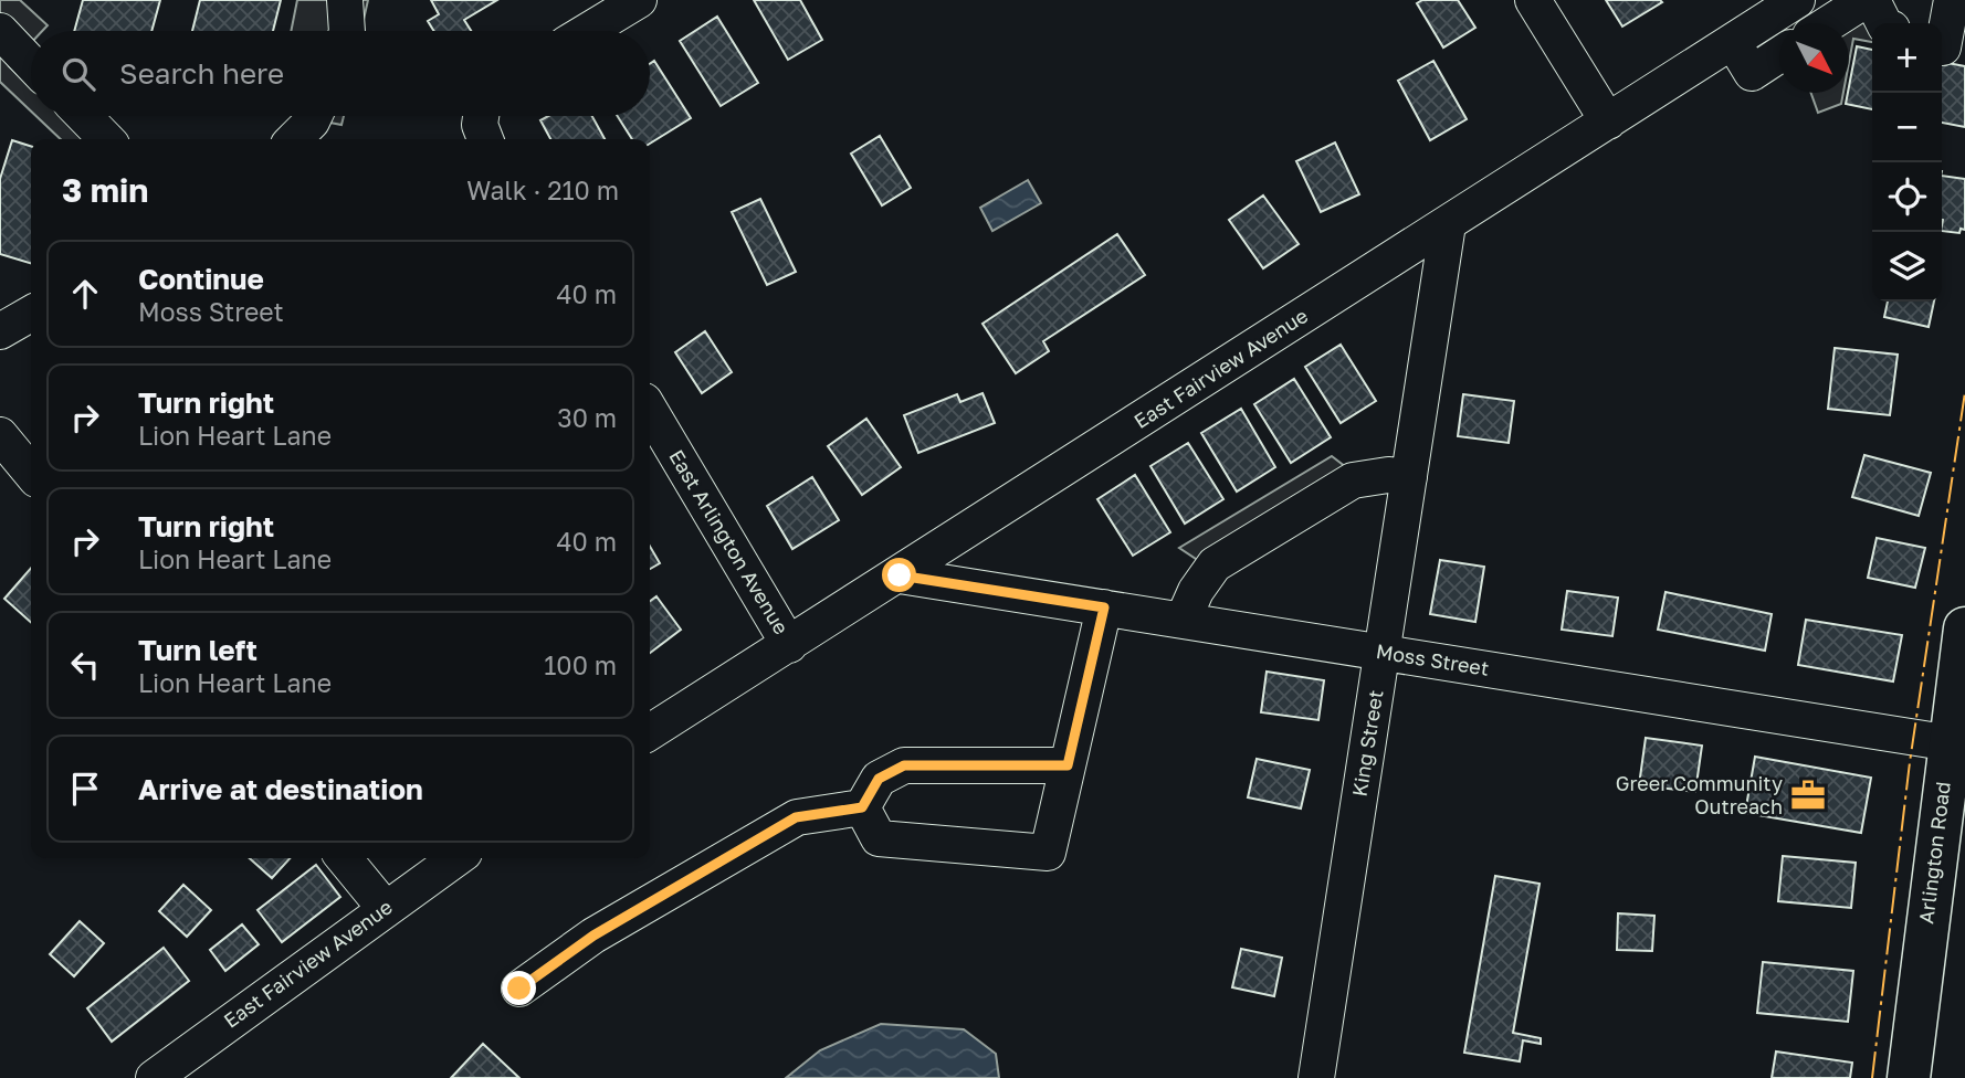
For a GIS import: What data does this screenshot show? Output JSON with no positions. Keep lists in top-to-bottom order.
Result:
{
  "streets": {
    "main road": ["Arlington Road"],
    "street": [
      "East Fairview Avenue",
      "East Arlington Avenue",
      "Moss Street",
      "King Street"
    ]
  },
  "crossings": [
    ["East Fairview Avenue", "East Arlington Avenue"],
    ["East Fairview Avenue", "Moss Street"],
    ["East Fairview Avenue", "King Street"],
    ["Moss Street", "King Street"],
    ["Moss Street", "Arlington Road"]
  ],
  "places": {
    "office": ["Greer Community Outreach"]
  },
  "north": "bottom right",
  "page": {
    "map_buttons": ["+", "−"],
    "search": "Search here",
    "heading": ["3 min", "Walk · 210 m"],
    "list": [
      ["Continue", "Moss Street", "40 m"],
      ["Turn right", "Lion Heart Lane", "30 m"],
      ["Turn right", "Lion Heart Lane", "40 m"],
      ["Turn left", "Lion Heart Lane", "100 m"],
      "Arrive at destination"
    ]
  }
}
